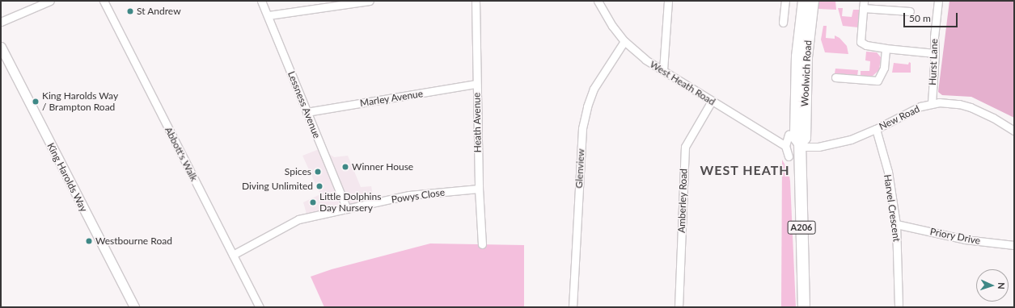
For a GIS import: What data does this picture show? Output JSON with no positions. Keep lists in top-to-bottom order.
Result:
{
  "streets": {
    "main road": ["Woolwich Road", "A206"],
    "street": [
      "Hurst Lane",
      "West Heath Road",
      "Marley Avenue",
      "Lessness Avenue",
      "New Road",
      "Heath Avenue",
      "Abbott's Walk",
      "Glenview",
      "King Harolds Way",
      "Powys Close",
      "Amberley Road",
      "Harvel Crescent",
      "Priory Drive"
    ]
  },
  "crossings": [
    ["Hurst Lane", "New Road"],
    ["Woolwich Road", "New Road"],
    ["West Heath Road", "Glenview"],
    ["West Heath Road", "Amberley Road"],
    ["Marley Avenue", "Lessness Avenue"],
    ["Marley Avenue", "Heath Avenue"],
    ["Lessness Avenue", "Powys Close"],
    ["New Road", "Harvel Crescent"],
    ["Heath Avenue", "Powys Close"],
    ["Abbott's Walk", "Powys Close"],
    ["Harvel Crescent", "Priory Drive"]
  ],
  "districts": ["WEST HEATH"],
  "places": [
    "St Andrew",
    "King Harolds Way / Brampton Road",
    "Winner House",
    "Spices",
    "Diving Unlimited",
    "Little Dolphins Day Nursery",
    "Westbourne Road"
  ],
  "scale_bar": "50 m",
  "north": "right"
}
